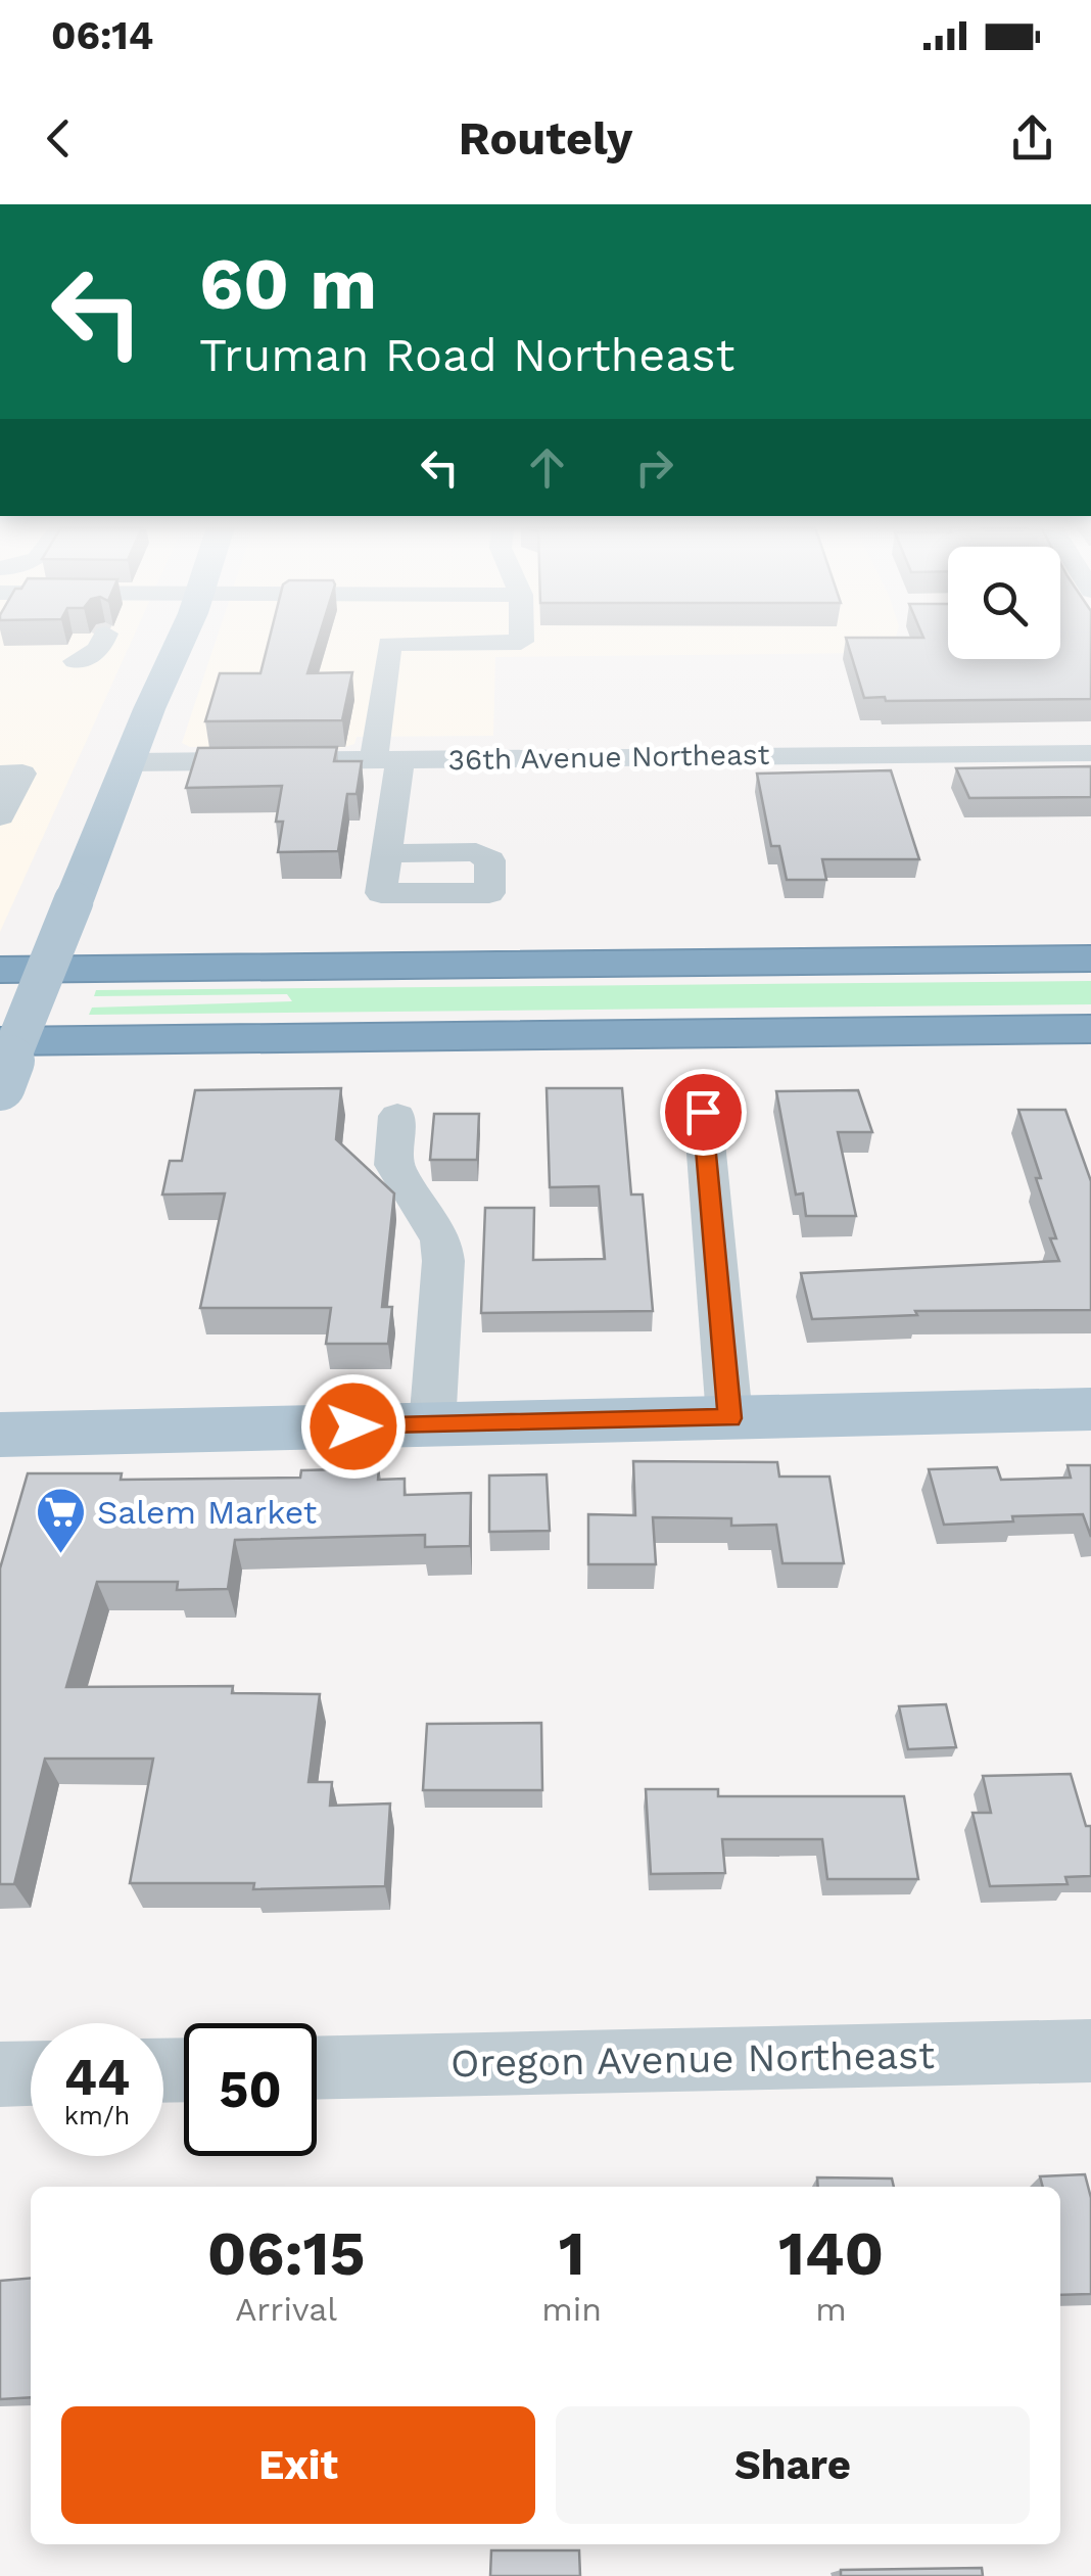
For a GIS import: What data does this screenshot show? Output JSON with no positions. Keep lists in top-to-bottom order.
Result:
{
  "streets": {
    "street": ["36th Avenue Northeast", "Oregon Avenue Northeast"]
  },
  "places": {
    "supermarket": ["Salem Market"]
  },
  "page": {
    "status": "06:14",
    "header": "Routely",
    "turn": ["60 m", "Truman Road Northeast"],
    "speed": "44 km/h",
    "limit": "50",
    "eta": [
      "06:15",
      "Arrival",
      "1",
      "min",
      "140",
      "m"
    ],
    "buttons": ["Exit", "Share"]
  }
}
